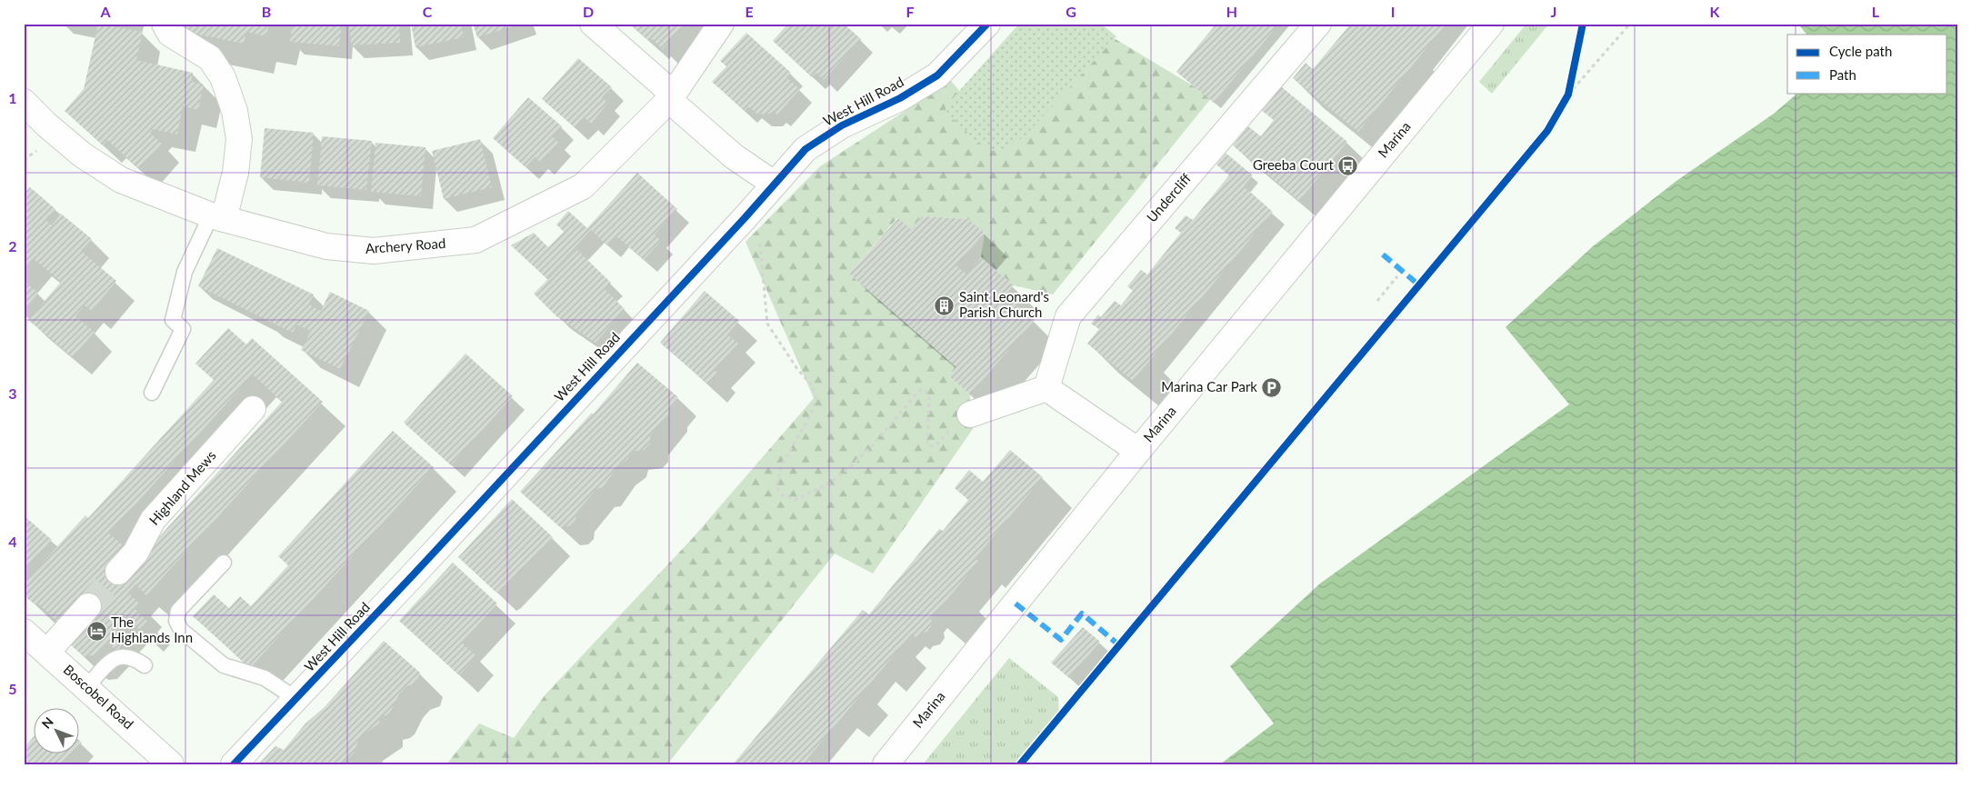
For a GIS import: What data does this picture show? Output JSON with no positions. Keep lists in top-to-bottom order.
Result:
{
  "streets": {
    "main road": [
      "West Hill Road",
      "Marina",
      "Undercliff",
      "Archery Road",
      "Highland Mews",
      "Boscobel Road"
    ]
  },
  "places": {
    "bus stop": ["Greeba Court"],
    "building": ["Saint Leonard's Parish Church"],
    "parking": ["Marina Car Park"],
    "hotel": ["The Highlands Inn"]
  },
  "legend": ["Cycle path", "Path"],
  "north": "top left",
  "grid": {
    "columns": [
      "A",
      "B",
      "C",
      "D",
      "E",
      "F",
      "G",
      "H",
      "I",
      "J",
      "K",
      "L"
    ],
    "rows": [
      "1",
      "2",
      "3",
      "4",
      "5"
    ]
  }
}
